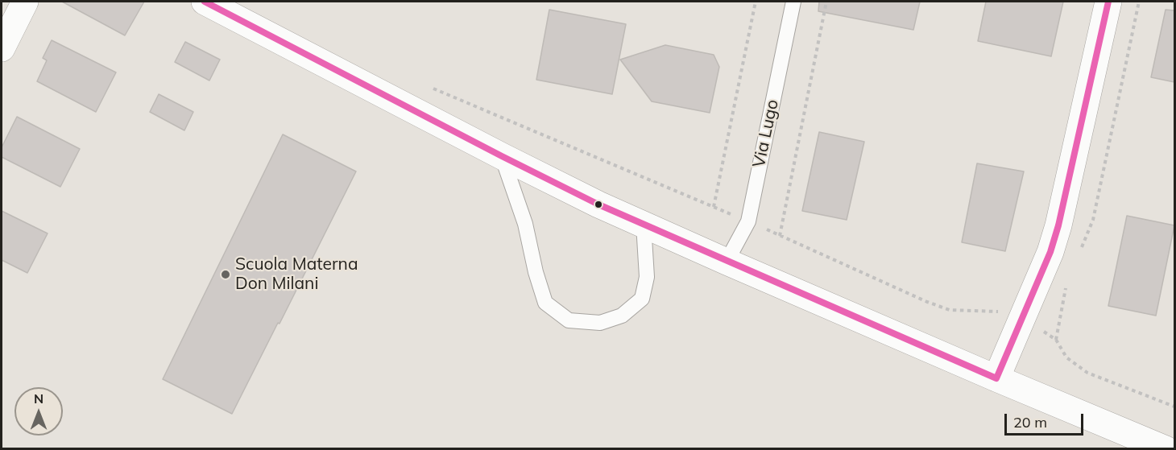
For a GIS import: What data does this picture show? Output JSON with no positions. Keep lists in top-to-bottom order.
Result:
{
  "streets": {
    "lane": ["Via Lugo"]
  },
  "places": ["Scuola Materna Don Milani"],
  "scale_bar": "20 m",
  "north": "top"
}
